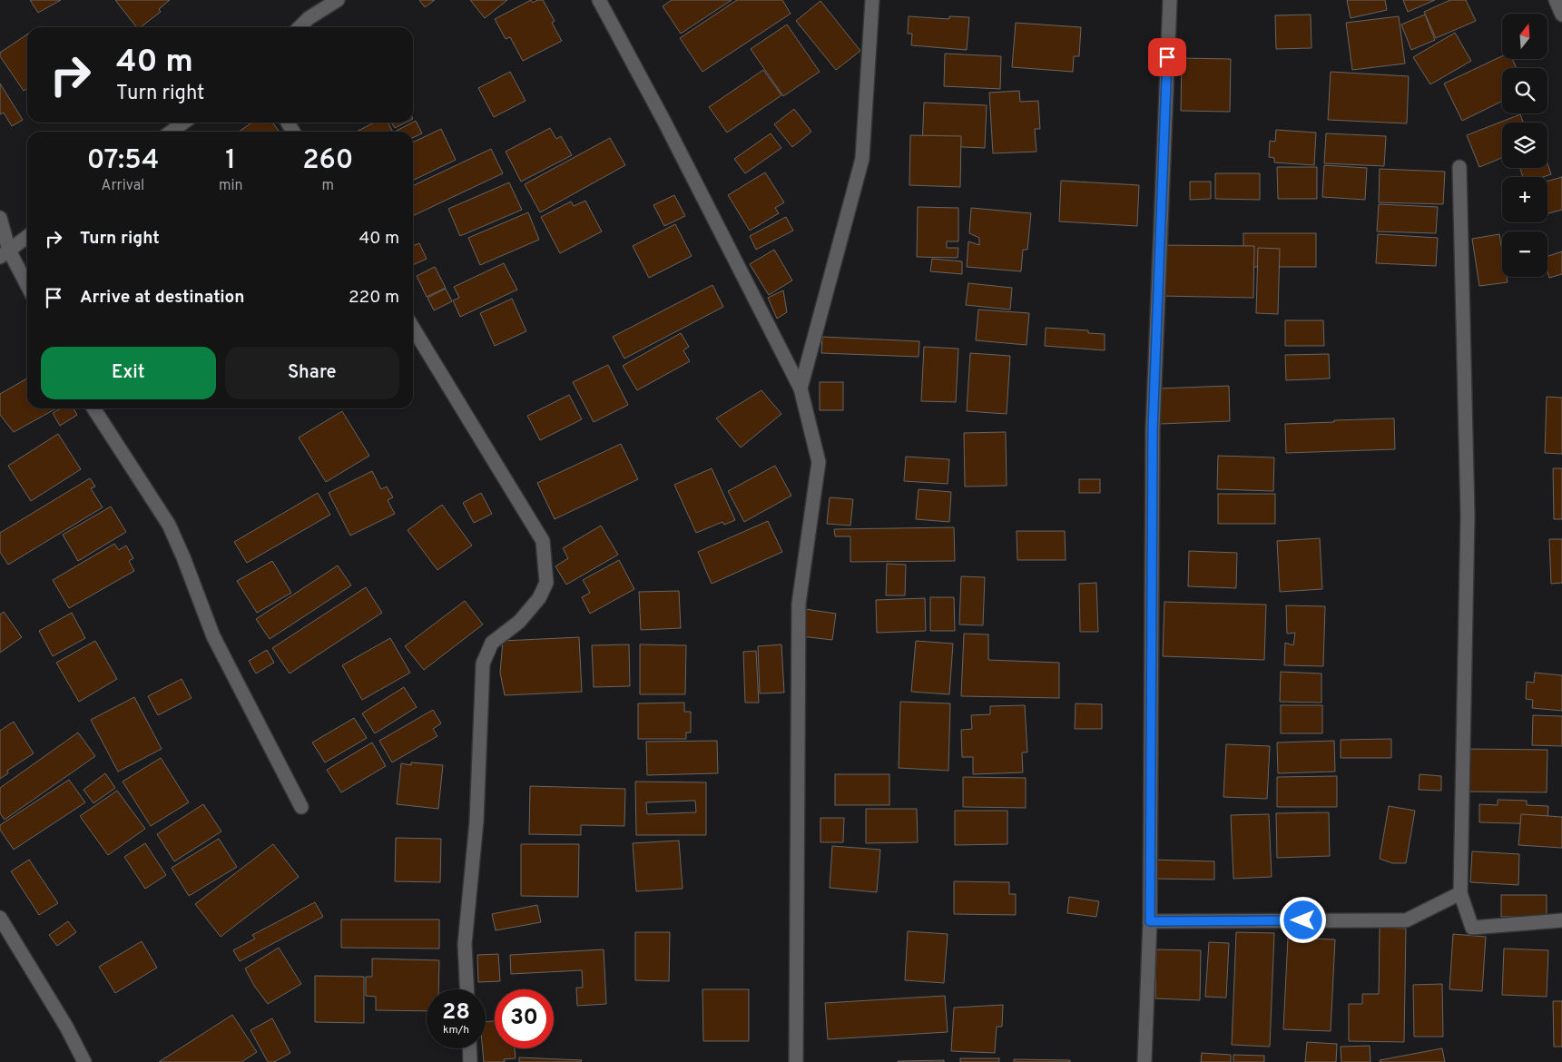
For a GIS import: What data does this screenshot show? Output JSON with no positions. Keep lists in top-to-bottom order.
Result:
{
  "north": "top",
  "page": {
    "map_buttons": ["+", "−"],
    "turn": ["40 m", "Turn right"],
    "eta": [
      "07:54",
      "Arrival",
      "1",
      "min",
      "260",
      "m"
    ],
    "list": [
      {
        "name": "Turn right",
        "value": "40 m"
      },
      {
        "name": "Arrive at destination",
        "value": "220 m"
      }
    ],
    "buttons": ["Exit", "Share"],
    "speed": "28 km/h",
    "limit": "30"
  }
}
